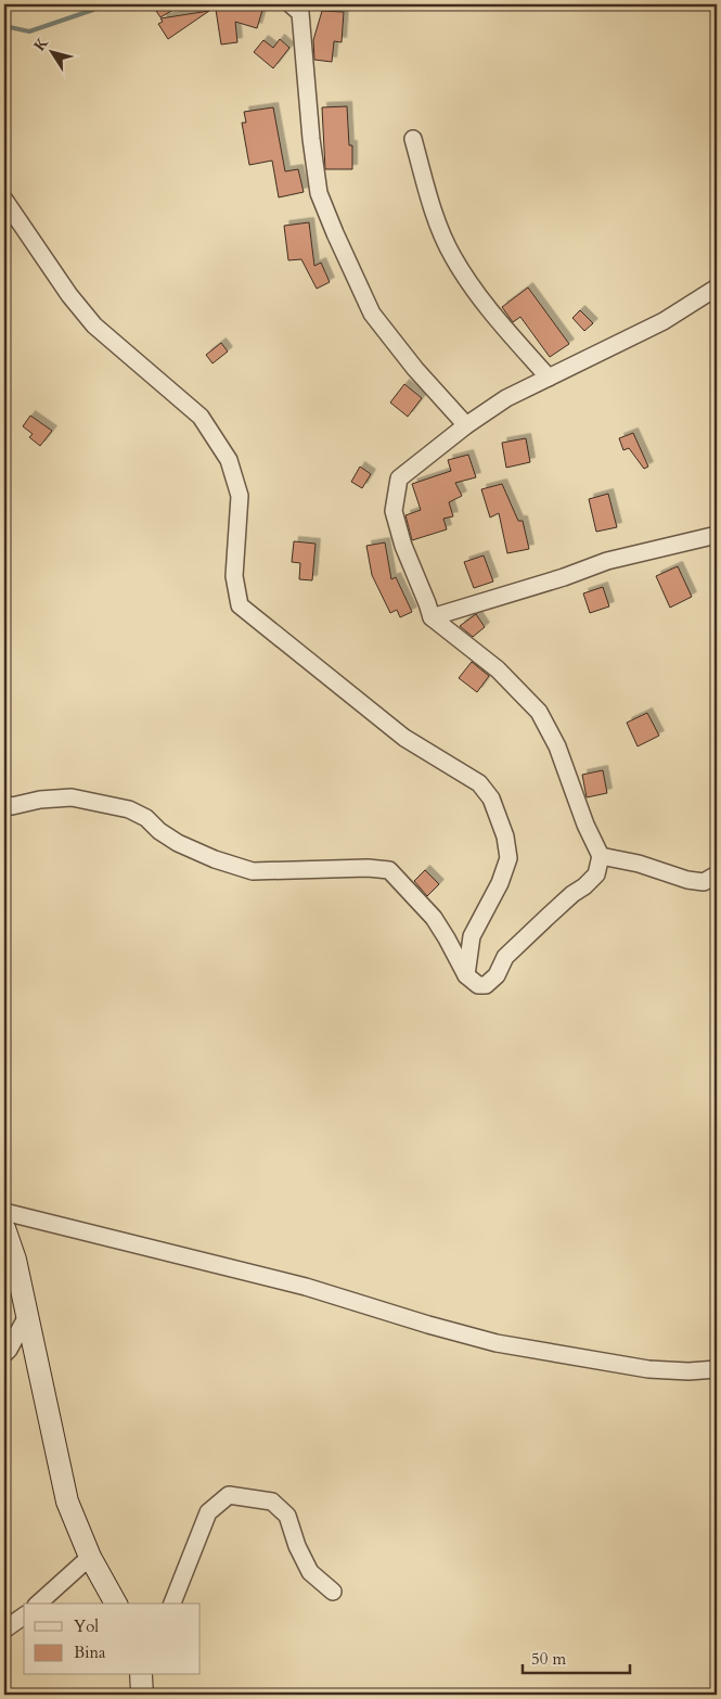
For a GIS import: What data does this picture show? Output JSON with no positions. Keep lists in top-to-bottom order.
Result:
{
  "legend": ["Yol", "Bina"],
  "scale_bar": "50 m",
  "north": "top left"
}
